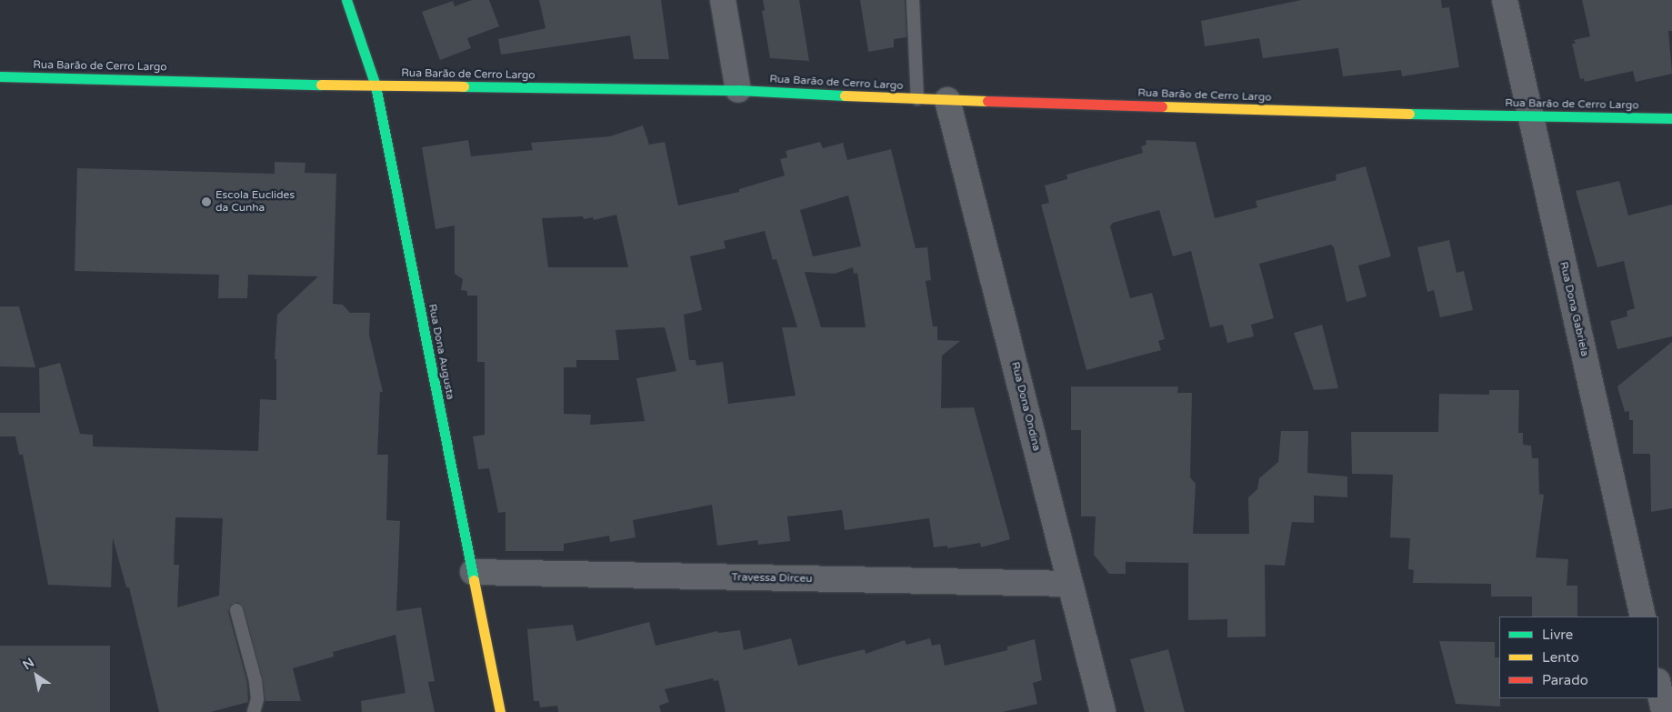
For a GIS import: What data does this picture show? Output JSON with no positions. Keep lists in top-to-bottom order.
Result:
{
  "streets": {
    "street": [
      "Rua Barão de Cerro Largo",
      "Rua Dona Gabriela",
      "Rua Dona Augusta",
      "Rua Dona Ondina",
      "Travessa Dirceu"
    ]
  },
  "crossings": [
    ["Rua Barão de Cerro Largo", "Rua Dona Gabriela"],
    ["Rua Barão de Cerro Largo", "Rua Dona Augusta"],
    ["Rua Barão de Cerro Largo", "Rua Dona Ondina"],
    ["Rua Dona Augusta", "Travessa Dirceu"],
    ["Rua Dona Ondina", "Travessa Dirceu"]
  ],
  "places": ["Escola Euclides da Cunha"],
  "legend": ["Livre", "Lento", "Parado"],
  "north": "top left"
}
